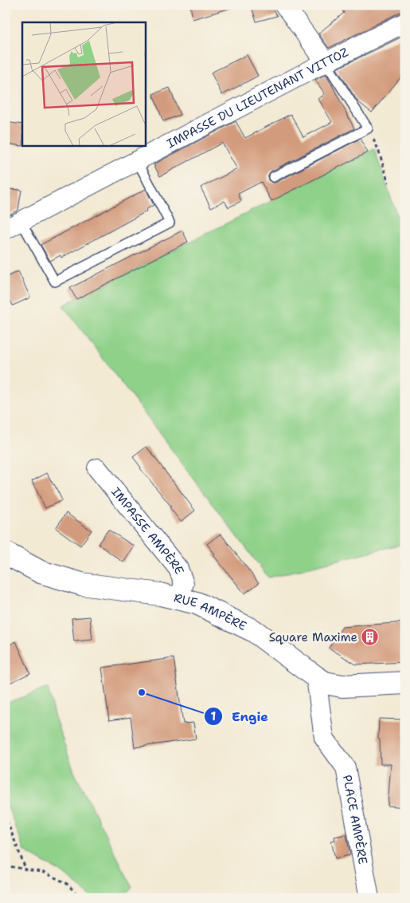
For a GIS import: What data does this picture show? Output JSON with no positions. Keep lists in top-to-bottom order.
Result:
{
  "streets": {
    "street": [
      "IMPASSE DU LIEUTENANT VITTOZ",
      "IMPASSE AMPÈRE",
      "RUE AMPÈRE",
      "PLACE AMPÈRE"
    ]
  },
  "crossings": [
    ["IMPASSE AMPÈRE", "RUE AMPÈRE"],
    ["RUE AMPÈRE", "PLACE AMPÈRE"]
  ],
  "places": {
    "building": ["Square Maxime"],
    "other": ["Engie"]
  }
}
